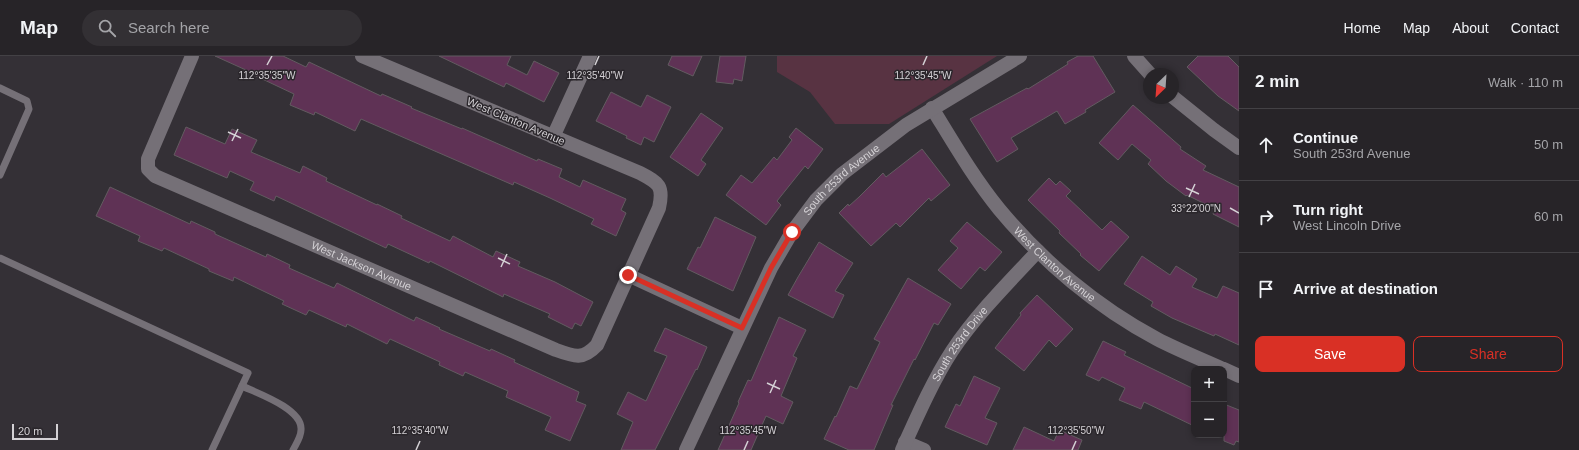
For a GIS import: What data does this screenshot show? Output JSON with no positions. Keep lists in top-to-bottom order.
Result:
{
  "streets": {
    "street": [
      "West Clanton Avenue",
      "South 253rd Avenue",
      "West Jackson Avenue",
      "South 253rd Drive"
    ]
  },
  "crossings": [
    ["West Clanton Avenue", "South 253rd Avenue"],
    ["West Clanton Avenue", "West Jackson Avenue"],
    ["West Clanton Avenue", "South 253rd Drive"]
  ],
  "scale_bar": "20 m",
  "north": "bottom left",
  "page": {
    "header": "Map",
    "search": "Search here",
    "nav": [
      "Home",
      "Map",
      "About",
      "Contact"
    ],
    "heading": ["2 min", "Walk · 110 m"],
    "list": [
      ["Continue", "South 253rd Avenue", "50 m"],
      ["Turn right", "West Lincoln Drive", "60 m"],
      "Arrive at destination"
    ],
    "buttons": ["Save", "Share"],
    "map_buttons": ["+", "−"],
    "scale": "20 m"
  },
  "coordinates": [
    "112°35'35\"W",
    "112°35'40\"W",
    "112°35'45\"W",
    "33°22'00\"N",
    "112°35'50\"W"
  ]
}
